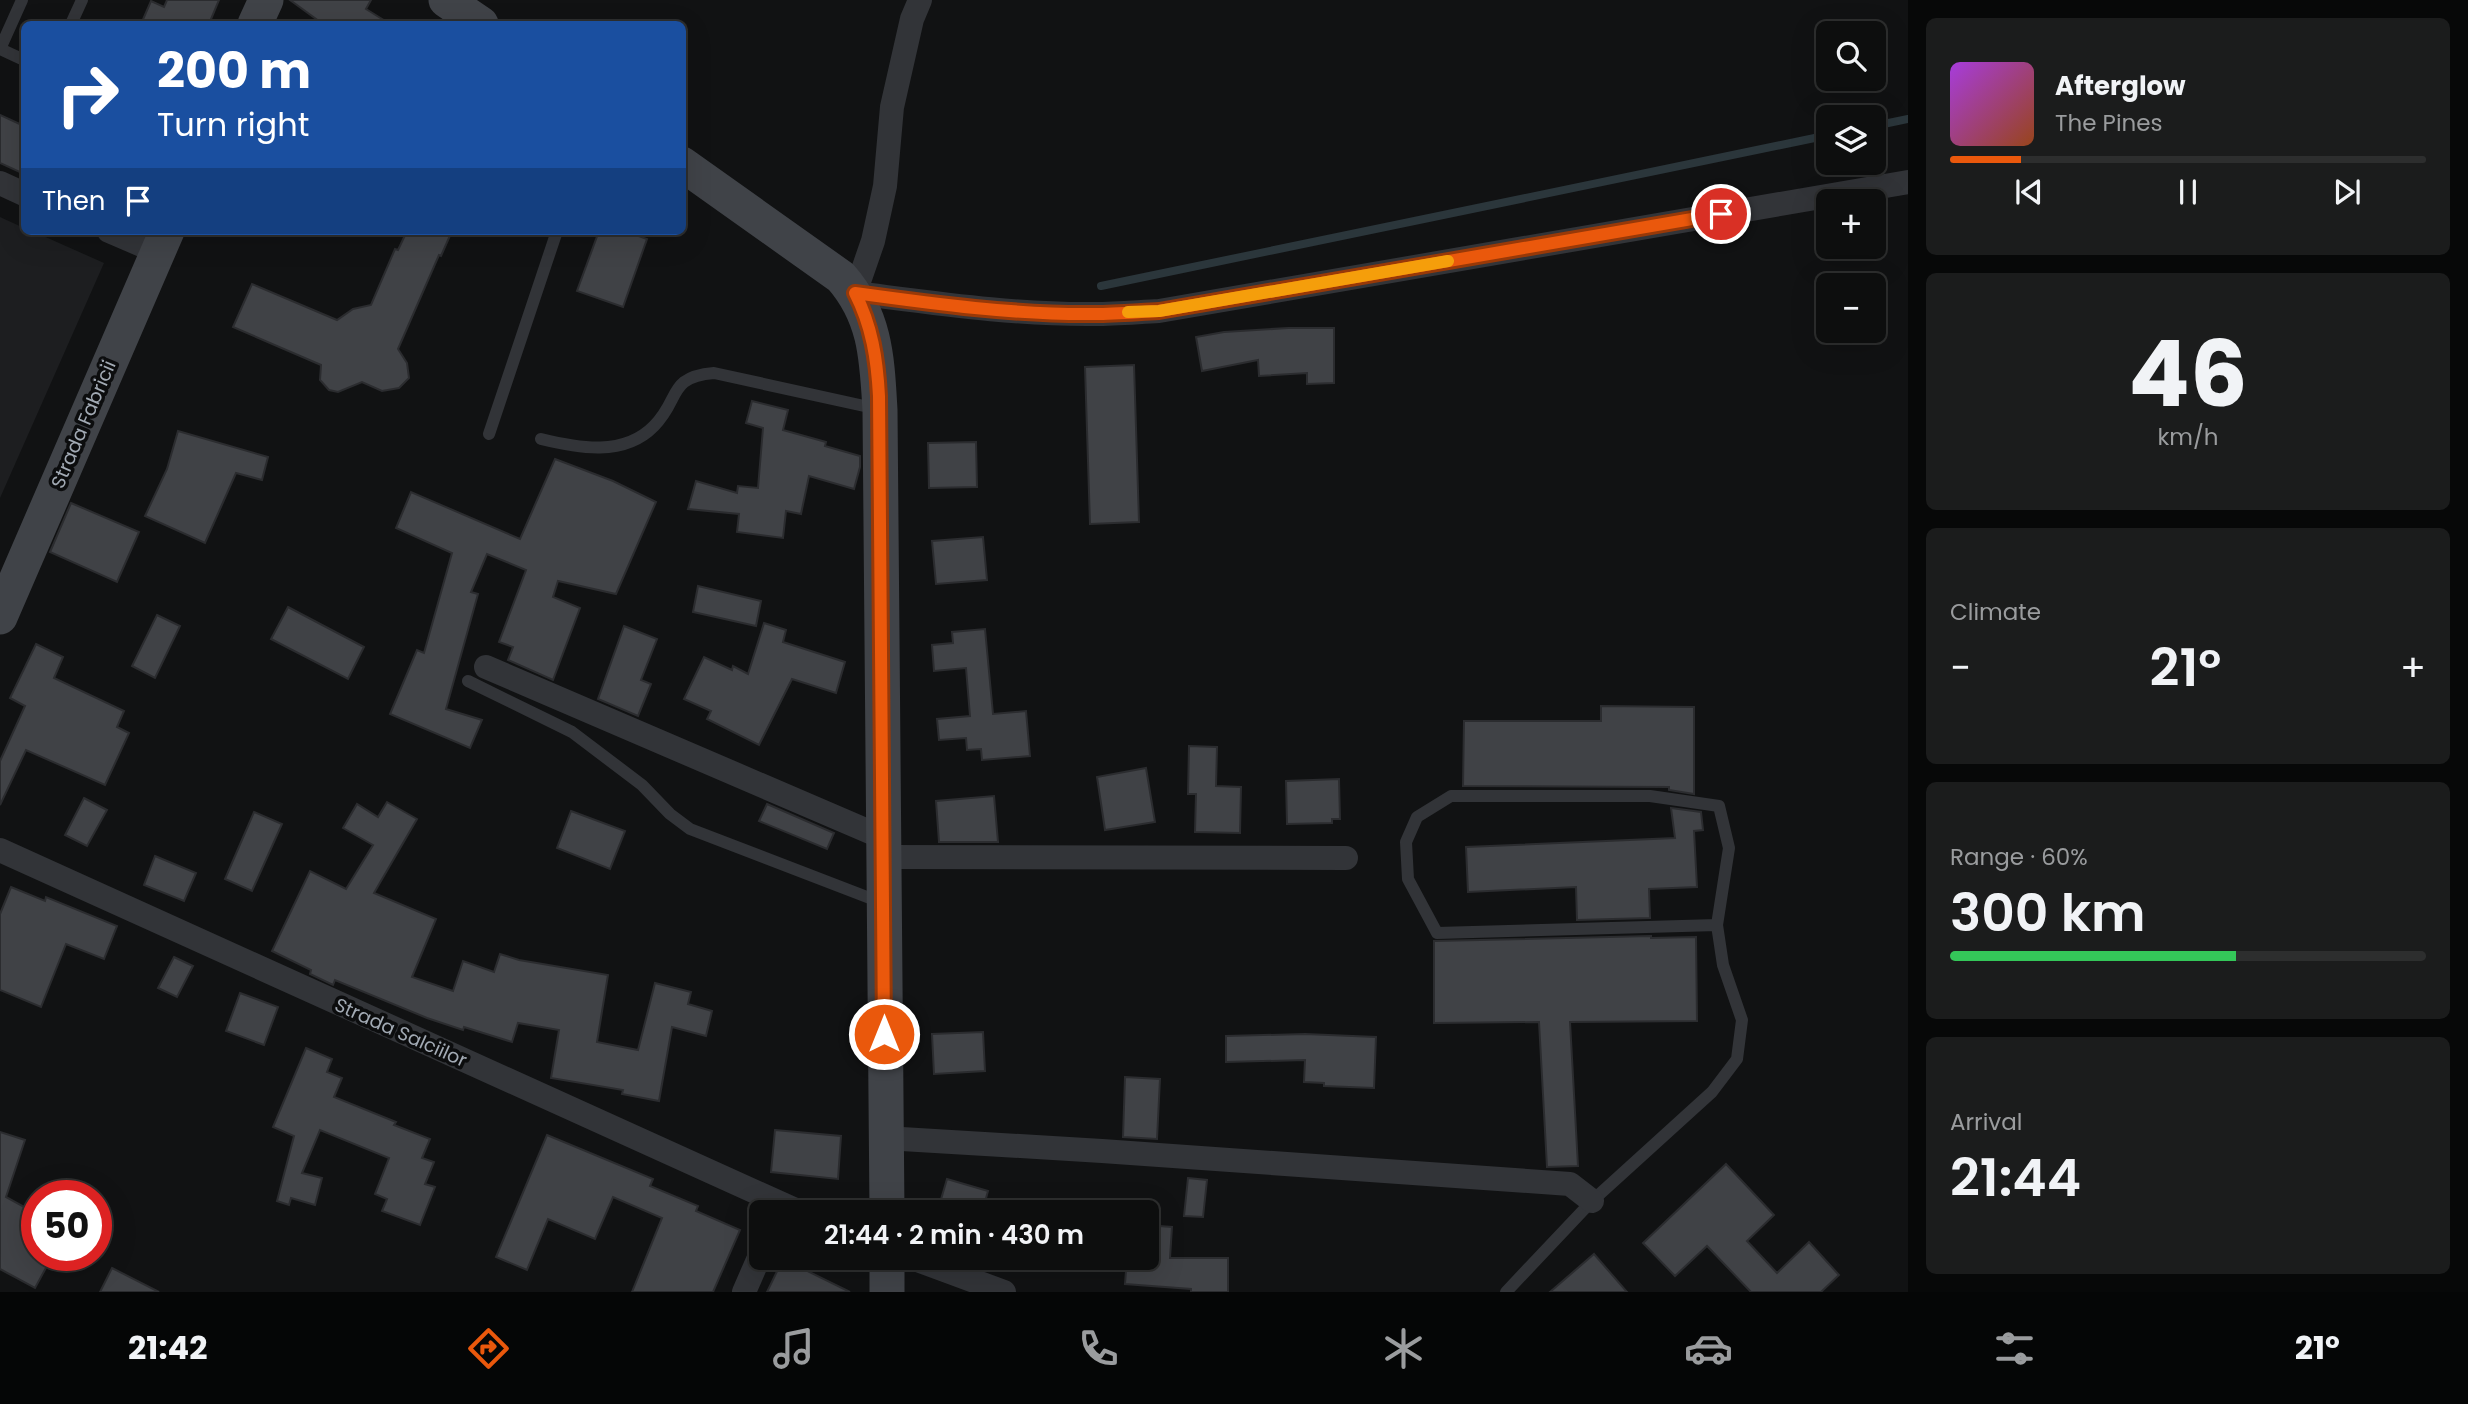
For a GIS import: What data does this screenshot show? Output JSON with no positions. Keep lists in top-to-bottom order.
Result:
{
  "streets": {
    "main road": ["Strada Fabricii"],
    "street": ["Strada Salciilor"]
  },
  "page": {
    "map_buttons": ["+", "−"],
    "turn": ["200 m", "Turn right"],
    "song": ["Afterglow", "The Pines"],
    "then": "Then",
    "tile": [
      ["46", "km/h"],
      "Climate",
      ["Range · 60%", "300 km"],
      ["Arrival", "21:44"]
    ],
    "heat": ["−", "21°", "+"],
    "limit": "50",
    "trip": "21:44 · 2 min · 430 m",
    "tabs": ["21:42", "21°"]
  }
}
